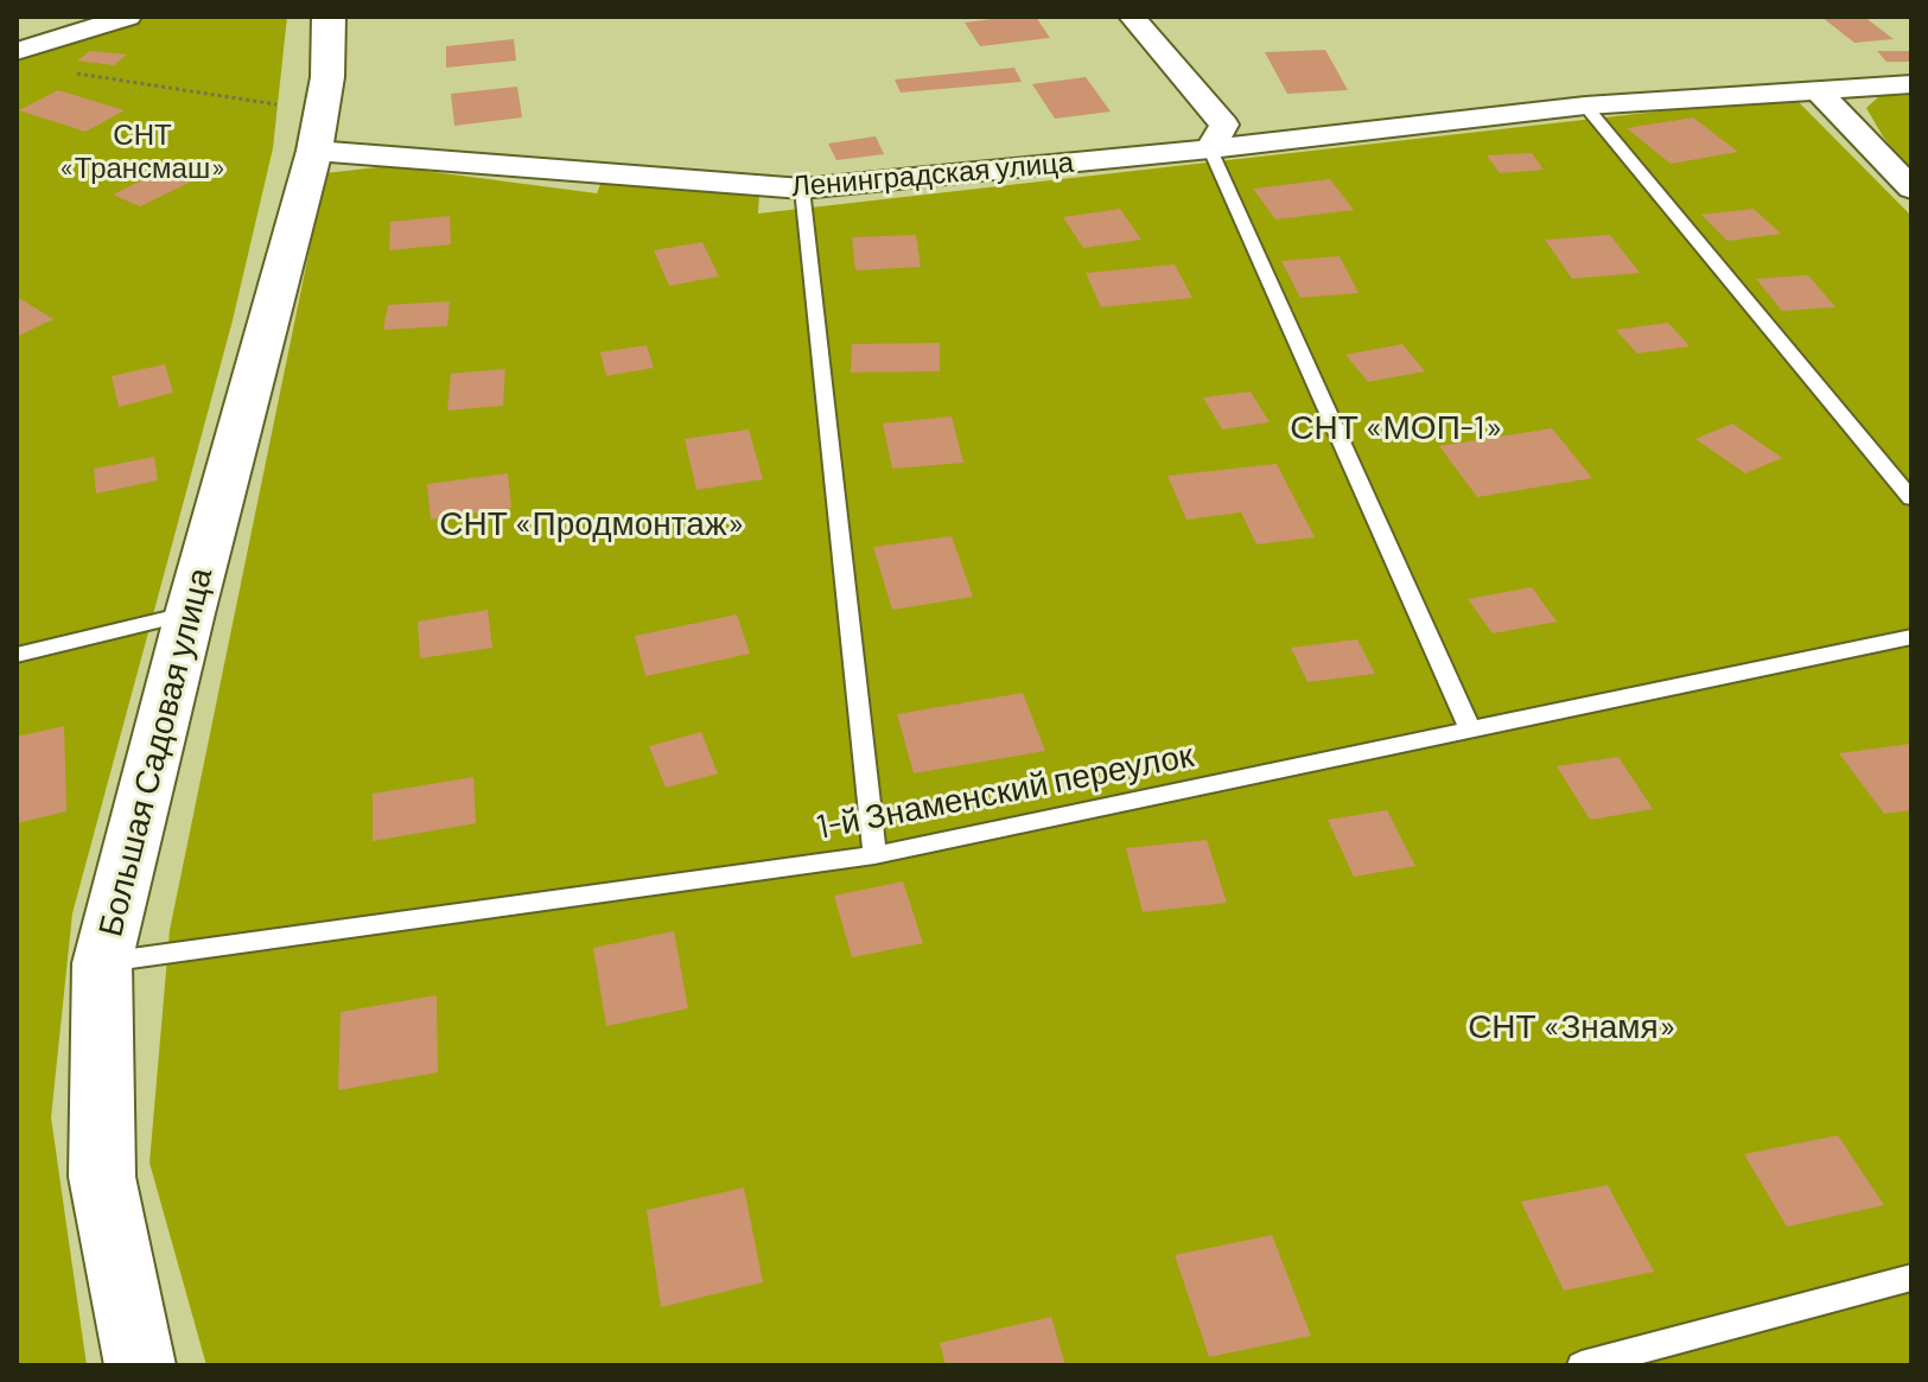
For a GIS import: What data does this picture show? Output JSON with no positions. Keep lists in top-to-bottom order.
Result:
{
  "streets": {
    "street": ["Ленинградская улица", "Большая Садовая улица"],
    "lane": ["1-й Знаменский переулок"]
  },
  "crossings": [
    ["Ленинградская улица", "Большая Садовая улица"],
    ["Большая Садовая улица", "1-й Знаменский переулок"]
  ],
  "parks": [
    "СНТ «Трансмаш»",
    "СНТ «МОП-1»",
    "СНТ «Продмонтаж»",
    "СНТ «Знамя»"
  ]
}
